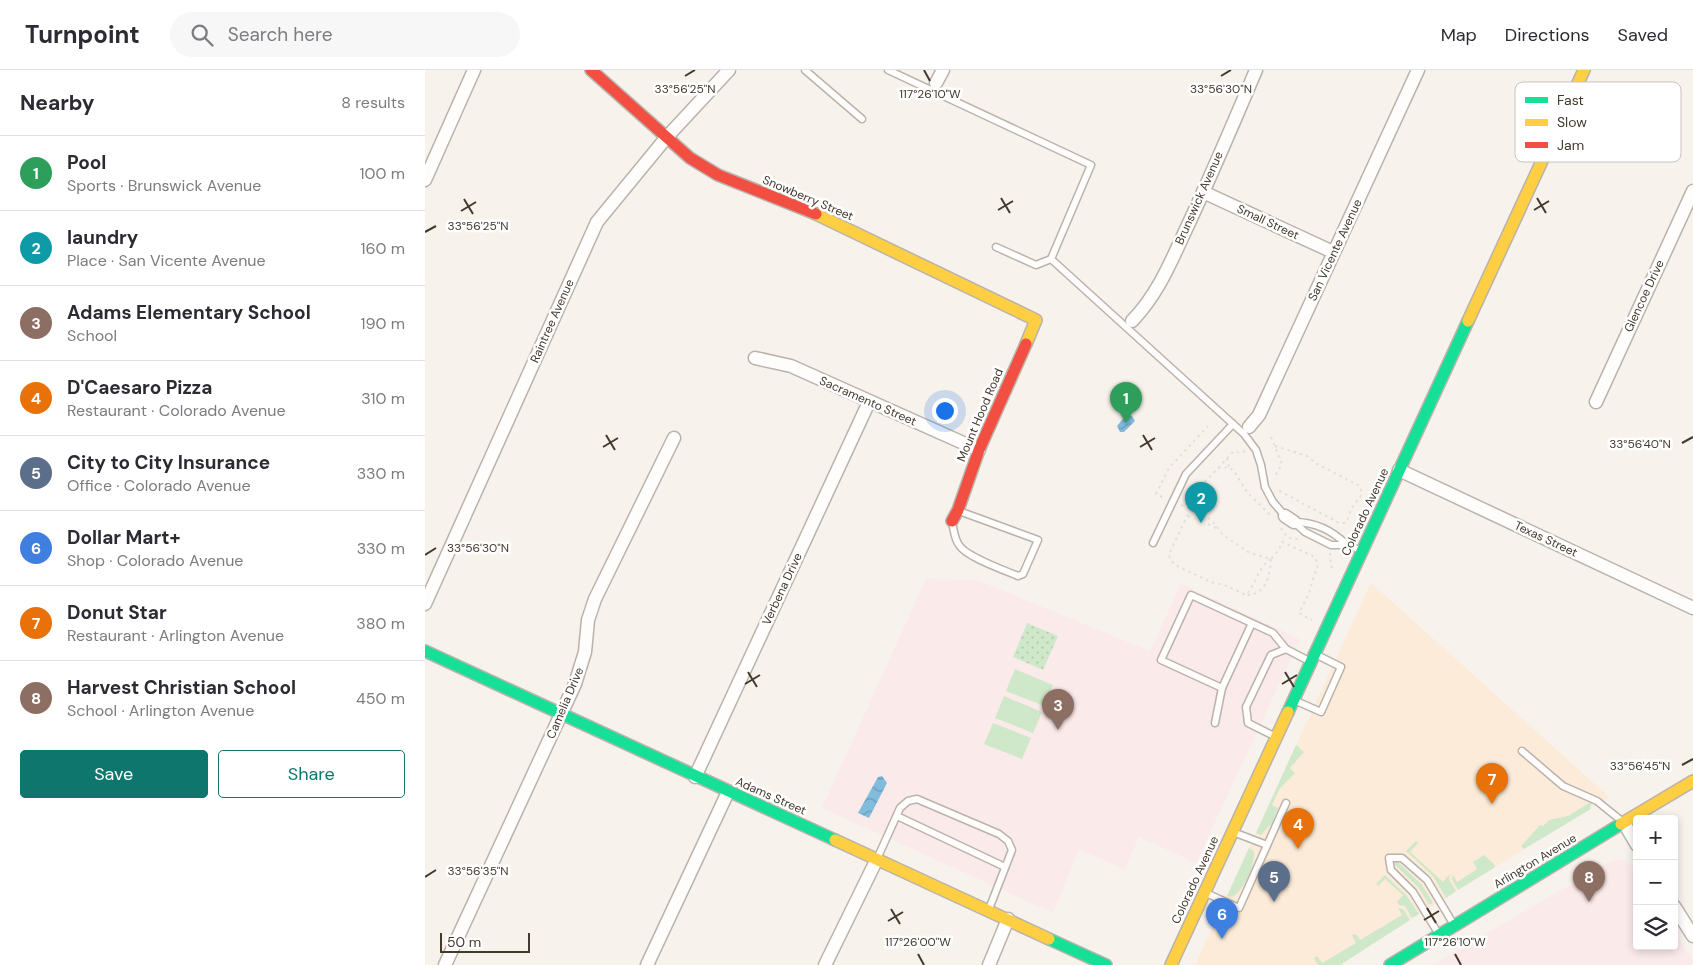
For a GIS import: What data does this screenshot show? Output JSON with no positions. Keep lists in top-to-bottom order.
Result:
{
  "streets": {
    "street": [
      "Snowberry Street",
      "Brunswick Avenue",
      "Small Street",
      "San Vicente Avenue",
      "Glencoe Drive",
      "Raintree Avenue",
      "Sacramento Street",
      "Mount Hood Road",
      "Colorado Avenue",
      "Texas Street",
      "Verbena Drive",
      "Camelia Drive",
      "Adams Street",
      "Arlington Avenue"
    ]
  },
  "crossings": [
    ["Snowberry Street", "Raintree Avenue"],
    ["Snowberry Street", "Mount Hood Road"],
    ["Brunswick Avenue", "Small Street"],
    ["Small Street", "San Vicente Avenue"],
    ["Sacramento Street", "Mount Hood Road"],
    ["Sacramento Street", "Verbena Drive"],
    ["Colorado Avenue", "Texas Street"],
    ["Verbena Drive", "Adams Street"],
    ["Camelia Drive", "Adams Street"]
  ],
  "legend": ["Fast", "Slow", "Jam"],
  "scale_bar": "50 m",
  "page": {
    "header": "Turnpoint",
    "search": "Search here",
    "nav": ["Map", "Directions", "Saved"],
    "heading": ["Nearby", "8 results"],
    "list": [
      {
        "mark": "1",
        "name": "Pool",
        "note": "Sports · Brunswick Avenue",
        "value": "100 m"
      },
      {
        "mark": "2",
        "name": "laundry",
        "note": "Place · San Vicente Avenue",
        "value": "160 m"
      },
      {
        "mark": "3",
        "name": "Adams Elementary School",
        "note": "School",
        "value": "190 m"
      },
      {
        "mark": "4",
        "name": "D'Caesaro Pizza",
        "note": "Restaurant · Colorado Avenue",
        "value": "310 m"
      },
      {
        "mark": "5",
        "name": "City to City Insurance",
        "note": "Office · Colorado Avenue",
        "value": "330 m"
      },
      {
        "mark": "6",
        "name": "Dollar Mart+",
        "note": "Shop · Colorado Avenue",
        "value": "330 m"
      },
      {
        "mark": "7",
        "name": "Donut Star",
        "note": "Restaurant · Arlington Avenue",
        "value": "380 m"
      },
      {
        "mark": "8",
        "name": "Harvest Christian School",
        "note": "School · Arlington Avenue",
        "value": "450 m"
      }
    ],
    "pins": [
      "1",
      "2",
      "3",
      "7",
      "4",
      "5",
      "8",
      "6"
    ],
    "buttons": ["Save", "Share"],
    "map_buttons": ["+", "−"],
    "scale": "50 m"
  },
  "coordinates": [
    "33°56'25\"N",
    "33°56'30\"N",
    "117°26'10\"W",
    "33°56'40\"N",
    "33°56'45\"N",
    "33°56'35\"N",
    "117°26'00\"W"
  ]
}
